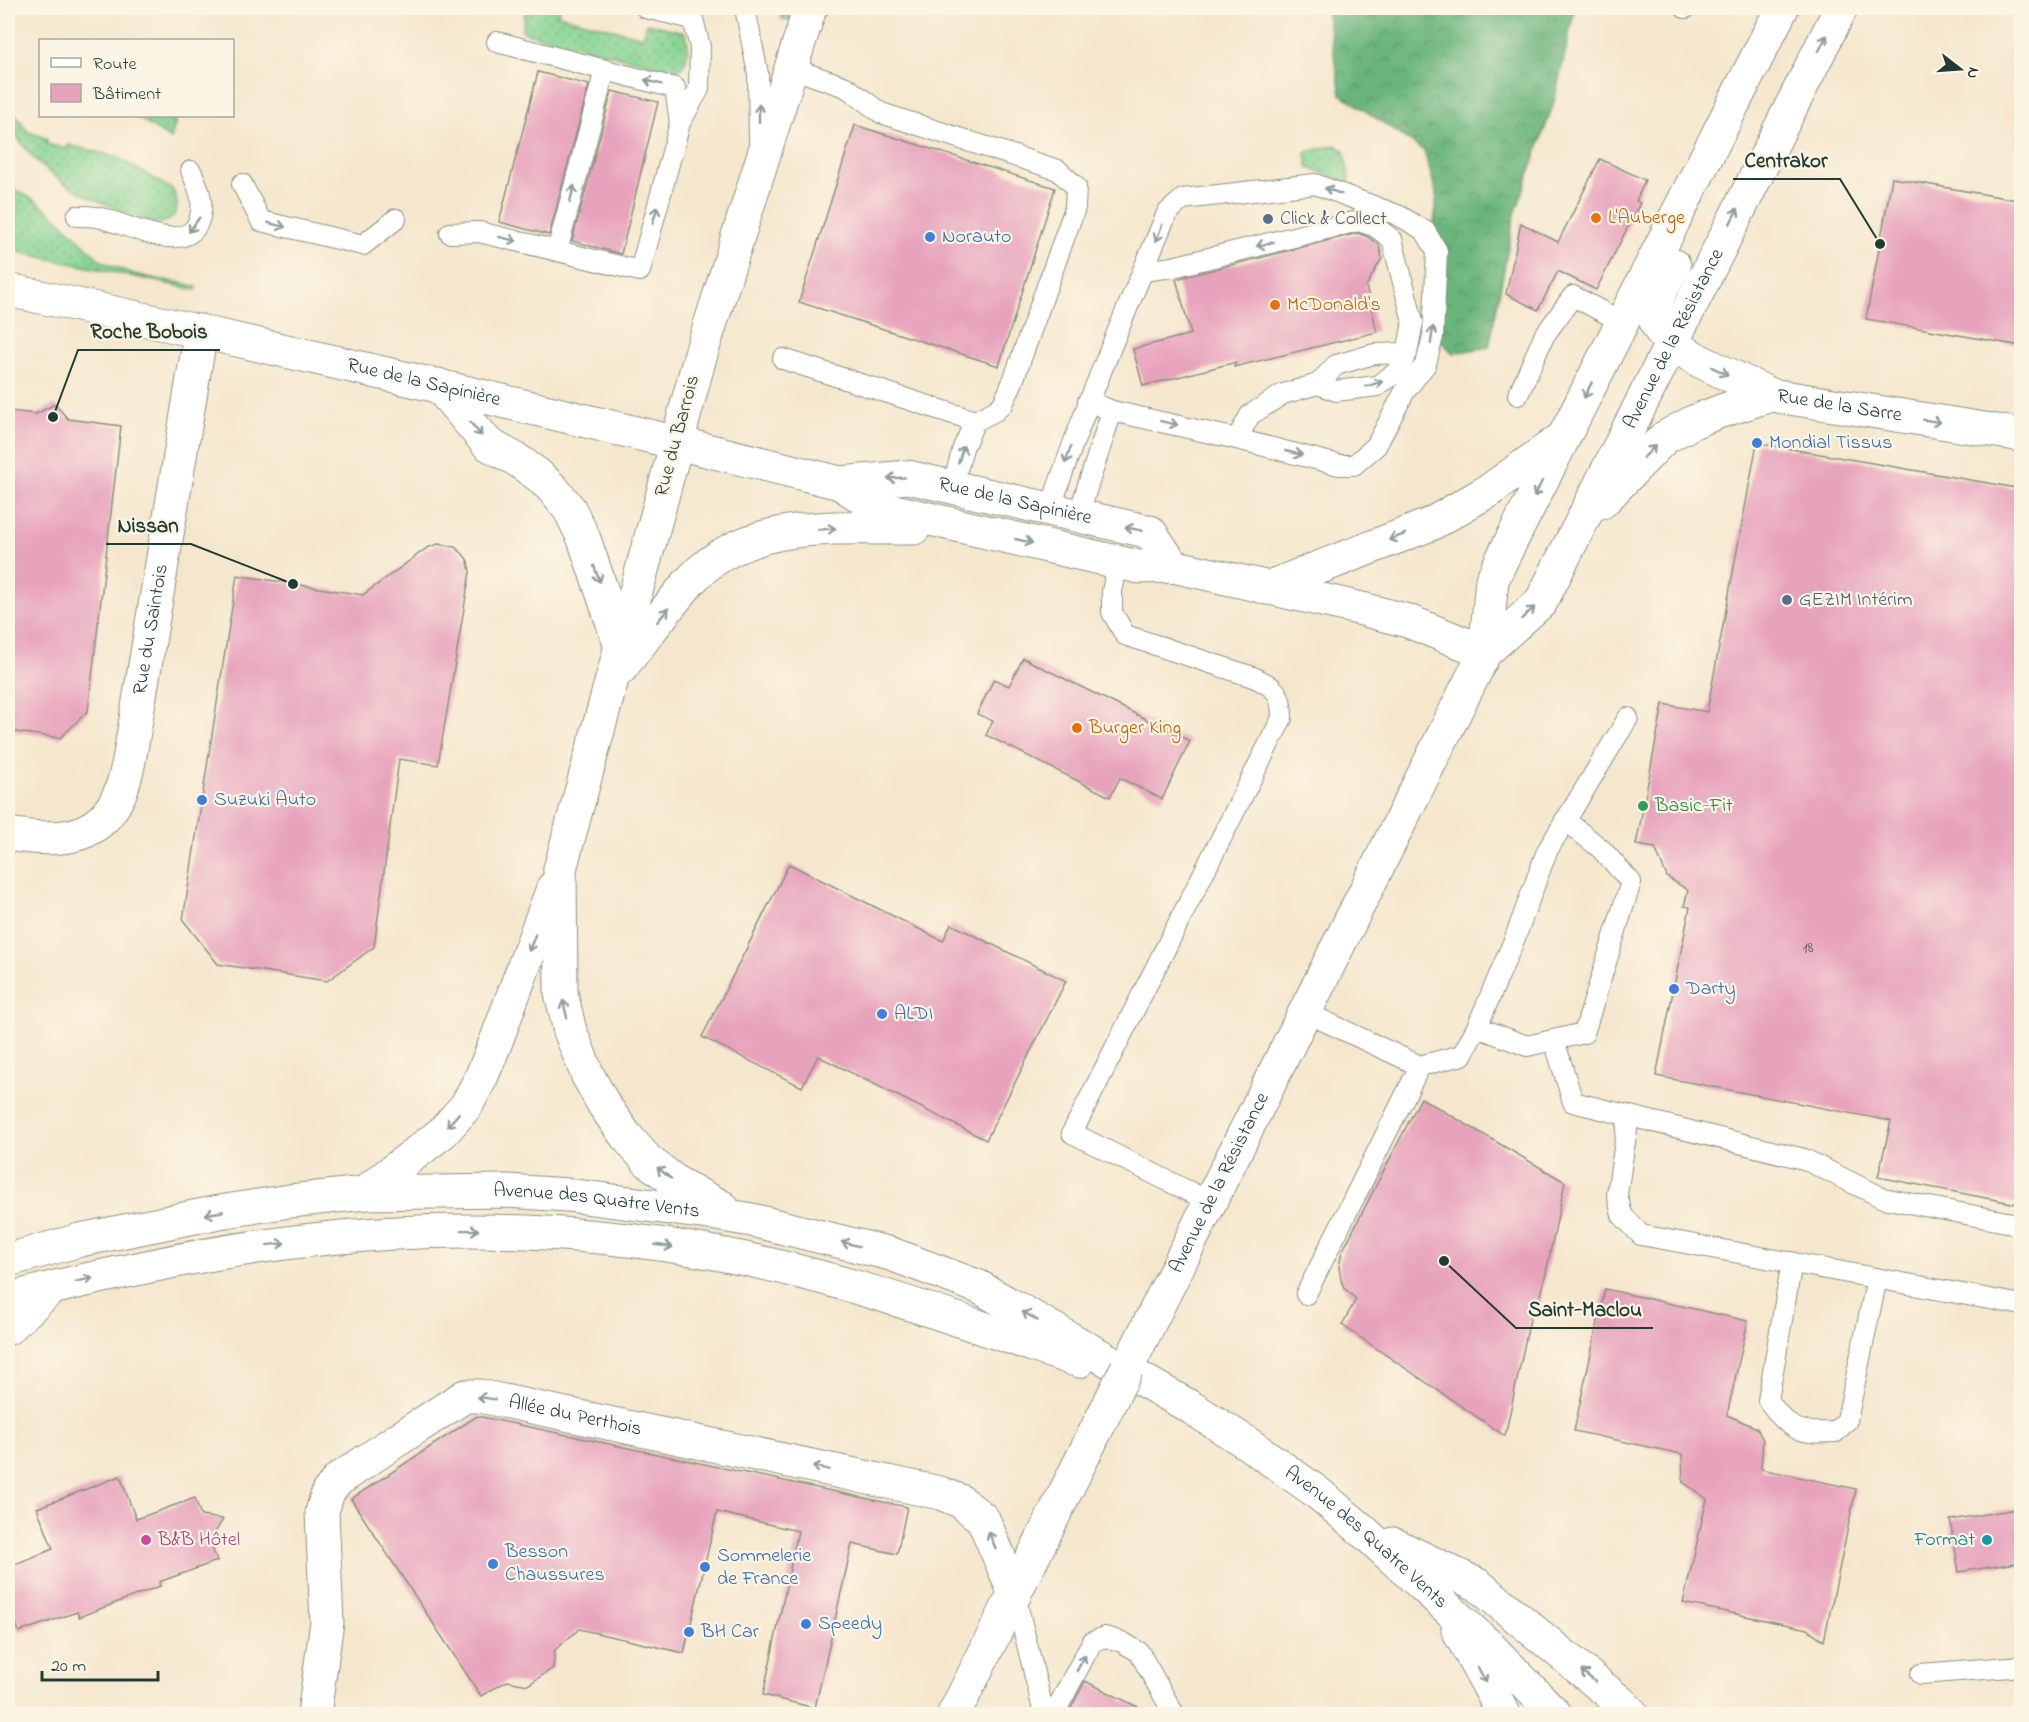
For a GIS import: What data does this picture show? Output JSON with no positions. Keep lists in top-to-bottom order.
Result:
{
  "streets": {
    "main road": [
      "Avenue de la Résistance",
      "Rue de la Sapinière",
      "Rue de la Sarre",
      "Rue du Barrois",
      "Rue du Saintois",
      "Avenue des Quatre Vents",
      "Allée du Perthois"
    ]
  },
  "crossings": [
    ["Avenue de la Résistance", "Rue de la Sapinière"],
    ["Avenue de la Résistance", "Rue de la Sarre"],
    ["Avenue de la Résistance", "Allée du Perthois"],
    ["Rue de la Sapinière", "Rue du Barrois"],
    ["Rue de la Sapinière", "Rue du Saintois"]
  ],
  "one_way": ["Rue de la Sarre"],
  "places": [
    "L'Auberge",
    "Click & Collect",
    "Norauto",
    "Centrakor",
    "McDonald's",
    "Roche Bobois",
    "Mondial Tissus",
    "Nissan",
    "GEZIM Intérim",
    "Burger King",
    "Suzuki Auto",
    "Basic-Fit",
    "Darty",
    "ALDI",
    "Saint-Maclou",
    "B&B Hôtel",
    "Format",
    "Besson Chaussures",
    "Sommelerie de France",
    "Speedy",
    "BH Car"
  ],
  "house_numbers": ["18"],
  "legend": ["Route", "Bâtiment"],
  "scale_bar": "20 m",
  "north": "right"
}
